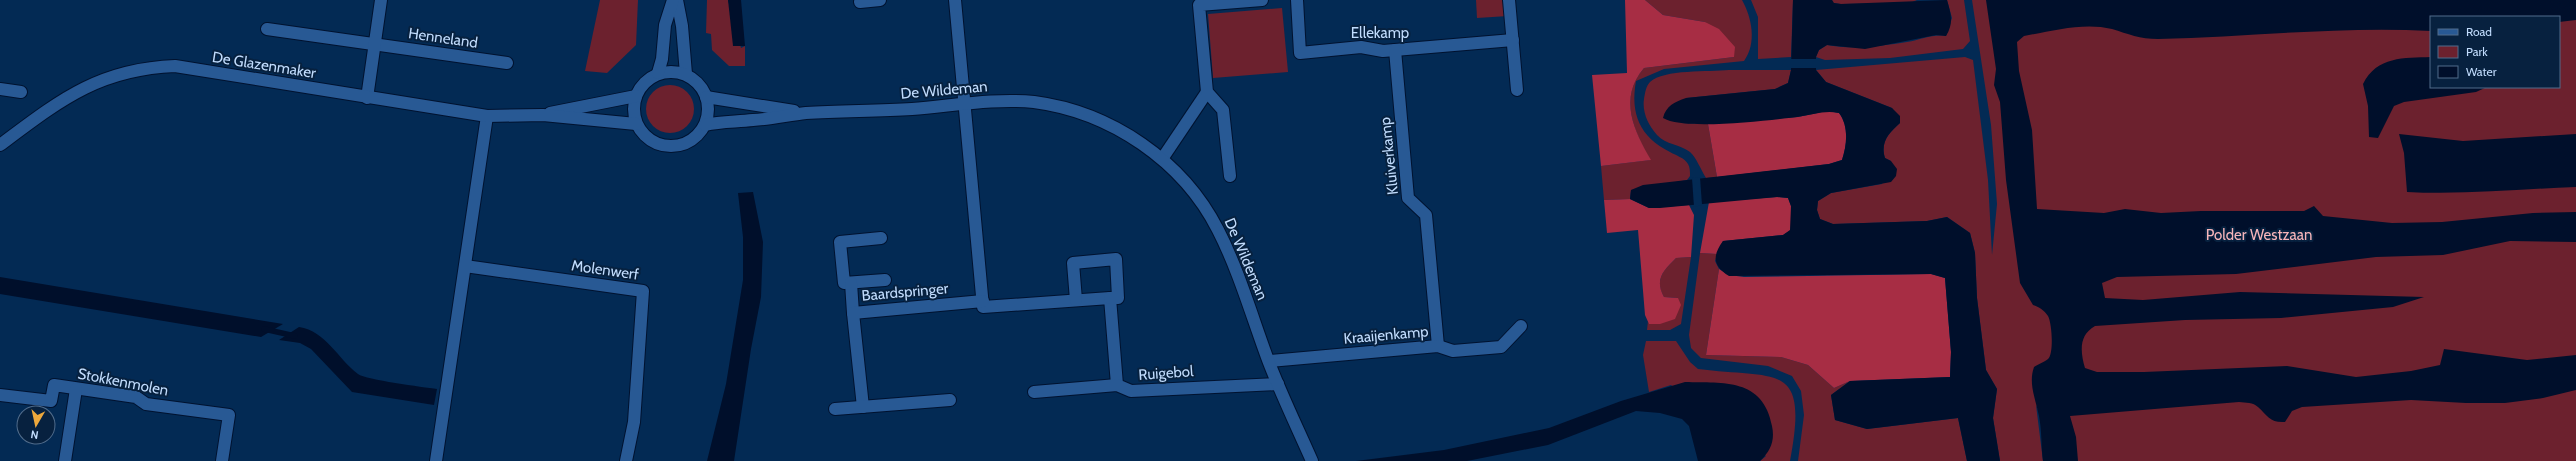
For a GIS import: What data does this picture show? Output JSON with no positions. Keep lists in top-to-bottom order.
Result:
{
  "streets": {
    "street": [
      "Ellekamp",
      "Henneland",
      "De Glazenmaker",
      "De Wildeman",
      "Kluiverkamp",
      "Molenwerf",
      "Baardspringer",
      "Kraaijenkamp",
      "Ruigebol",
      "Stokkenmolen"
    ]
  },
  "crossings": [
    ["Ellekamp", "Kluiverkamp"],
    ["De Glazenmaker", "De Wildeman"],
    ["De Wildeman", "Kraaijenkamp"],
    ["De Wildeman", "Ruigebol"],
    ["Kluiverkamp", "Kraaijenkamp"]
  ],
  "parks": ["Polder Westzaan"],
  "legend": ["Road", "Park", "Water"],
  "north": "bottom"
}
